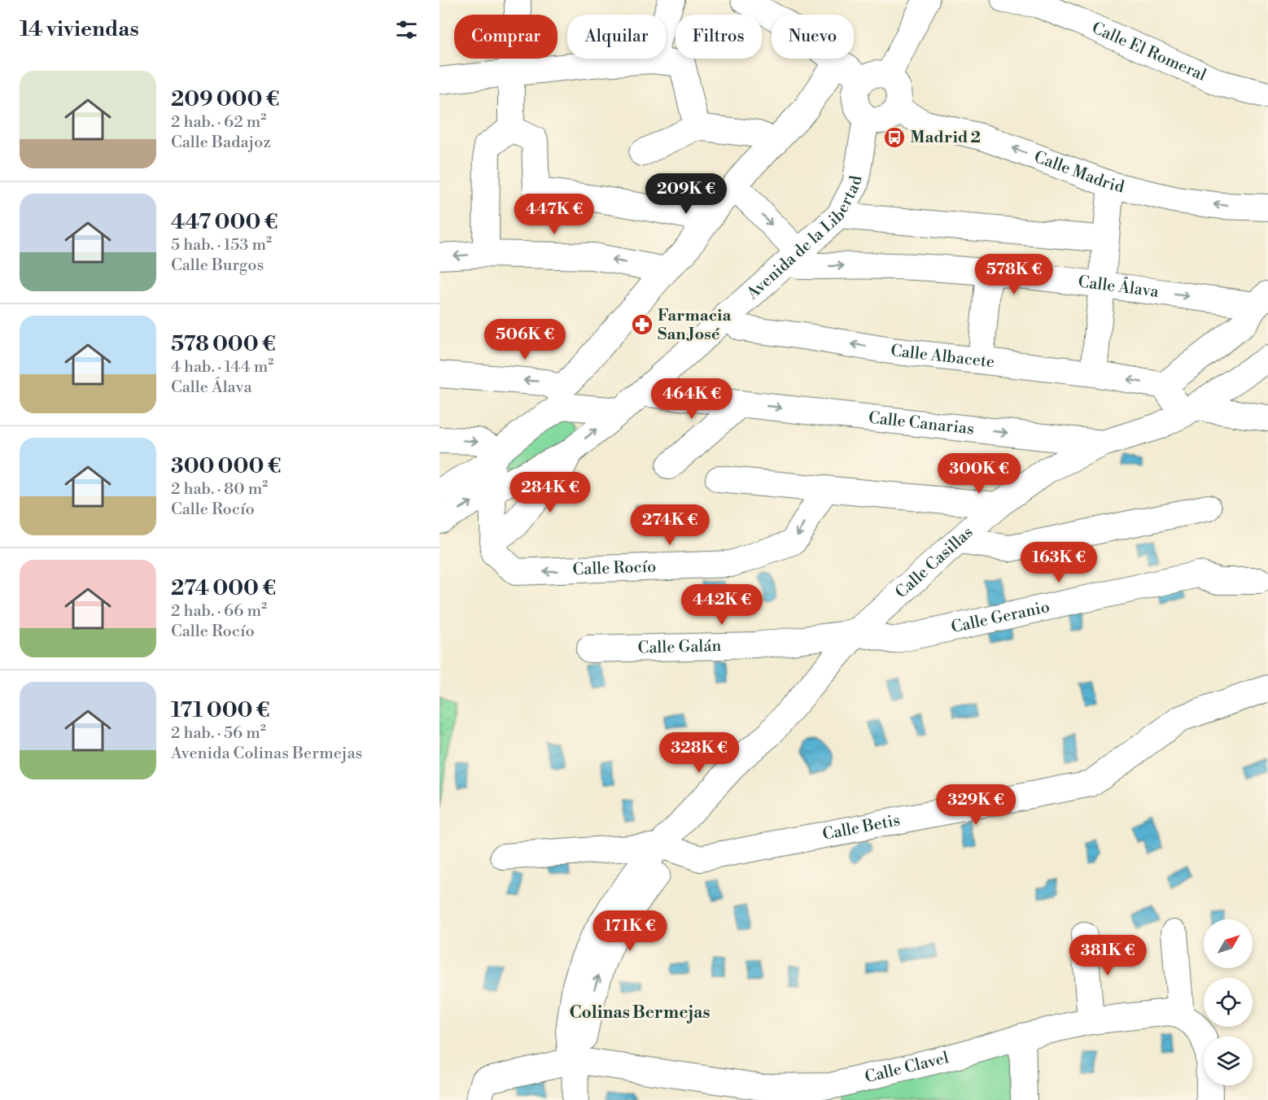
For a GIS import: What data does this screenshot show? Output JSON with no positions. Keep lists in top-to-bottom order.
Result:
{
  "streets": {
    "street": [
      "Calle El Romeral",
      "Calle Madrid",
      "Avenida de la Libertad",
      "Calle Álava",
      "Calle Albacete",
      "Calle Canarias",
      "Calle Casillas",
      "Calle Rocío",
      "Calle Geranio",
      "Calle Galán",
      "Calle Betis",
      "Calle Clavel"
    ]
  },
  "crossings": [
    ["Calle Madrid", "Avenida de la Libertad"],
    ["Avenida de la Libertad", "Calle Álava"],
    ["Avenida de la Libertad", "Calle Albacete"],
    ["Avenida de la Libertad", "Calle Canarias"],
    ["Calle Canarias", "Calle Casillas"],
    ["Calle Casillas", "Calle Geranio"],
    ["Calle Casillas", "Calle Galán"],
    ["Calle Casillas", "Calle Betis"],
    ["Calle Casillas", "Calle Clavel"],
    ["Calle Geranio", "Calle Galán"]
  ],
  "districts": ["Colinas Bermejas"],
  "places": {
    "bus stop": ["Madrid 2"],
    "pharmacy": ["Farmacia San José"]
  },
  "north": "top right",
  "page": {
    "heading": "14 viviendas",
    "chip": [
      "Comprar",
      "Alquilar",
      "Filtros",
      "Nuevo"
    ],
    "list": [
      {
        "name": "209 000 €",
        "note": "2 hab. · 62 m² · Calle Badajoz"
      },
      {
        "name": "447 000 €",
        "note": "5 hab. · 153 m² · Calle Burgos"
      },
      {
        "name": "578 000 €",
        "note": "4 hab. · 144 m² · Calle Álava"
      },
      {
        "name": "300 000 €",
        "note": "2 hab. · 80 m² · Calle Rocío"
      },
      {
        "name": "274 000 €",
        "note": "2 hab. · 66 m² · Calle Rocío"
      },
      {
        "name": "171 000 €",
        "note": "2 hab. · 56 m² · Avenida Colinas Bermejas"
      }
    ],
    "price": [
      "209K €",
      "447K €",
      "578K €",
      "506K €",
      "464K €",
      "300K €",
      "284K €",
      "274K €",
      "163K €",
      "442K €",
      "328K €",
      "329K €",
      "171K €",
      "381K €"
    ]
  }
}
